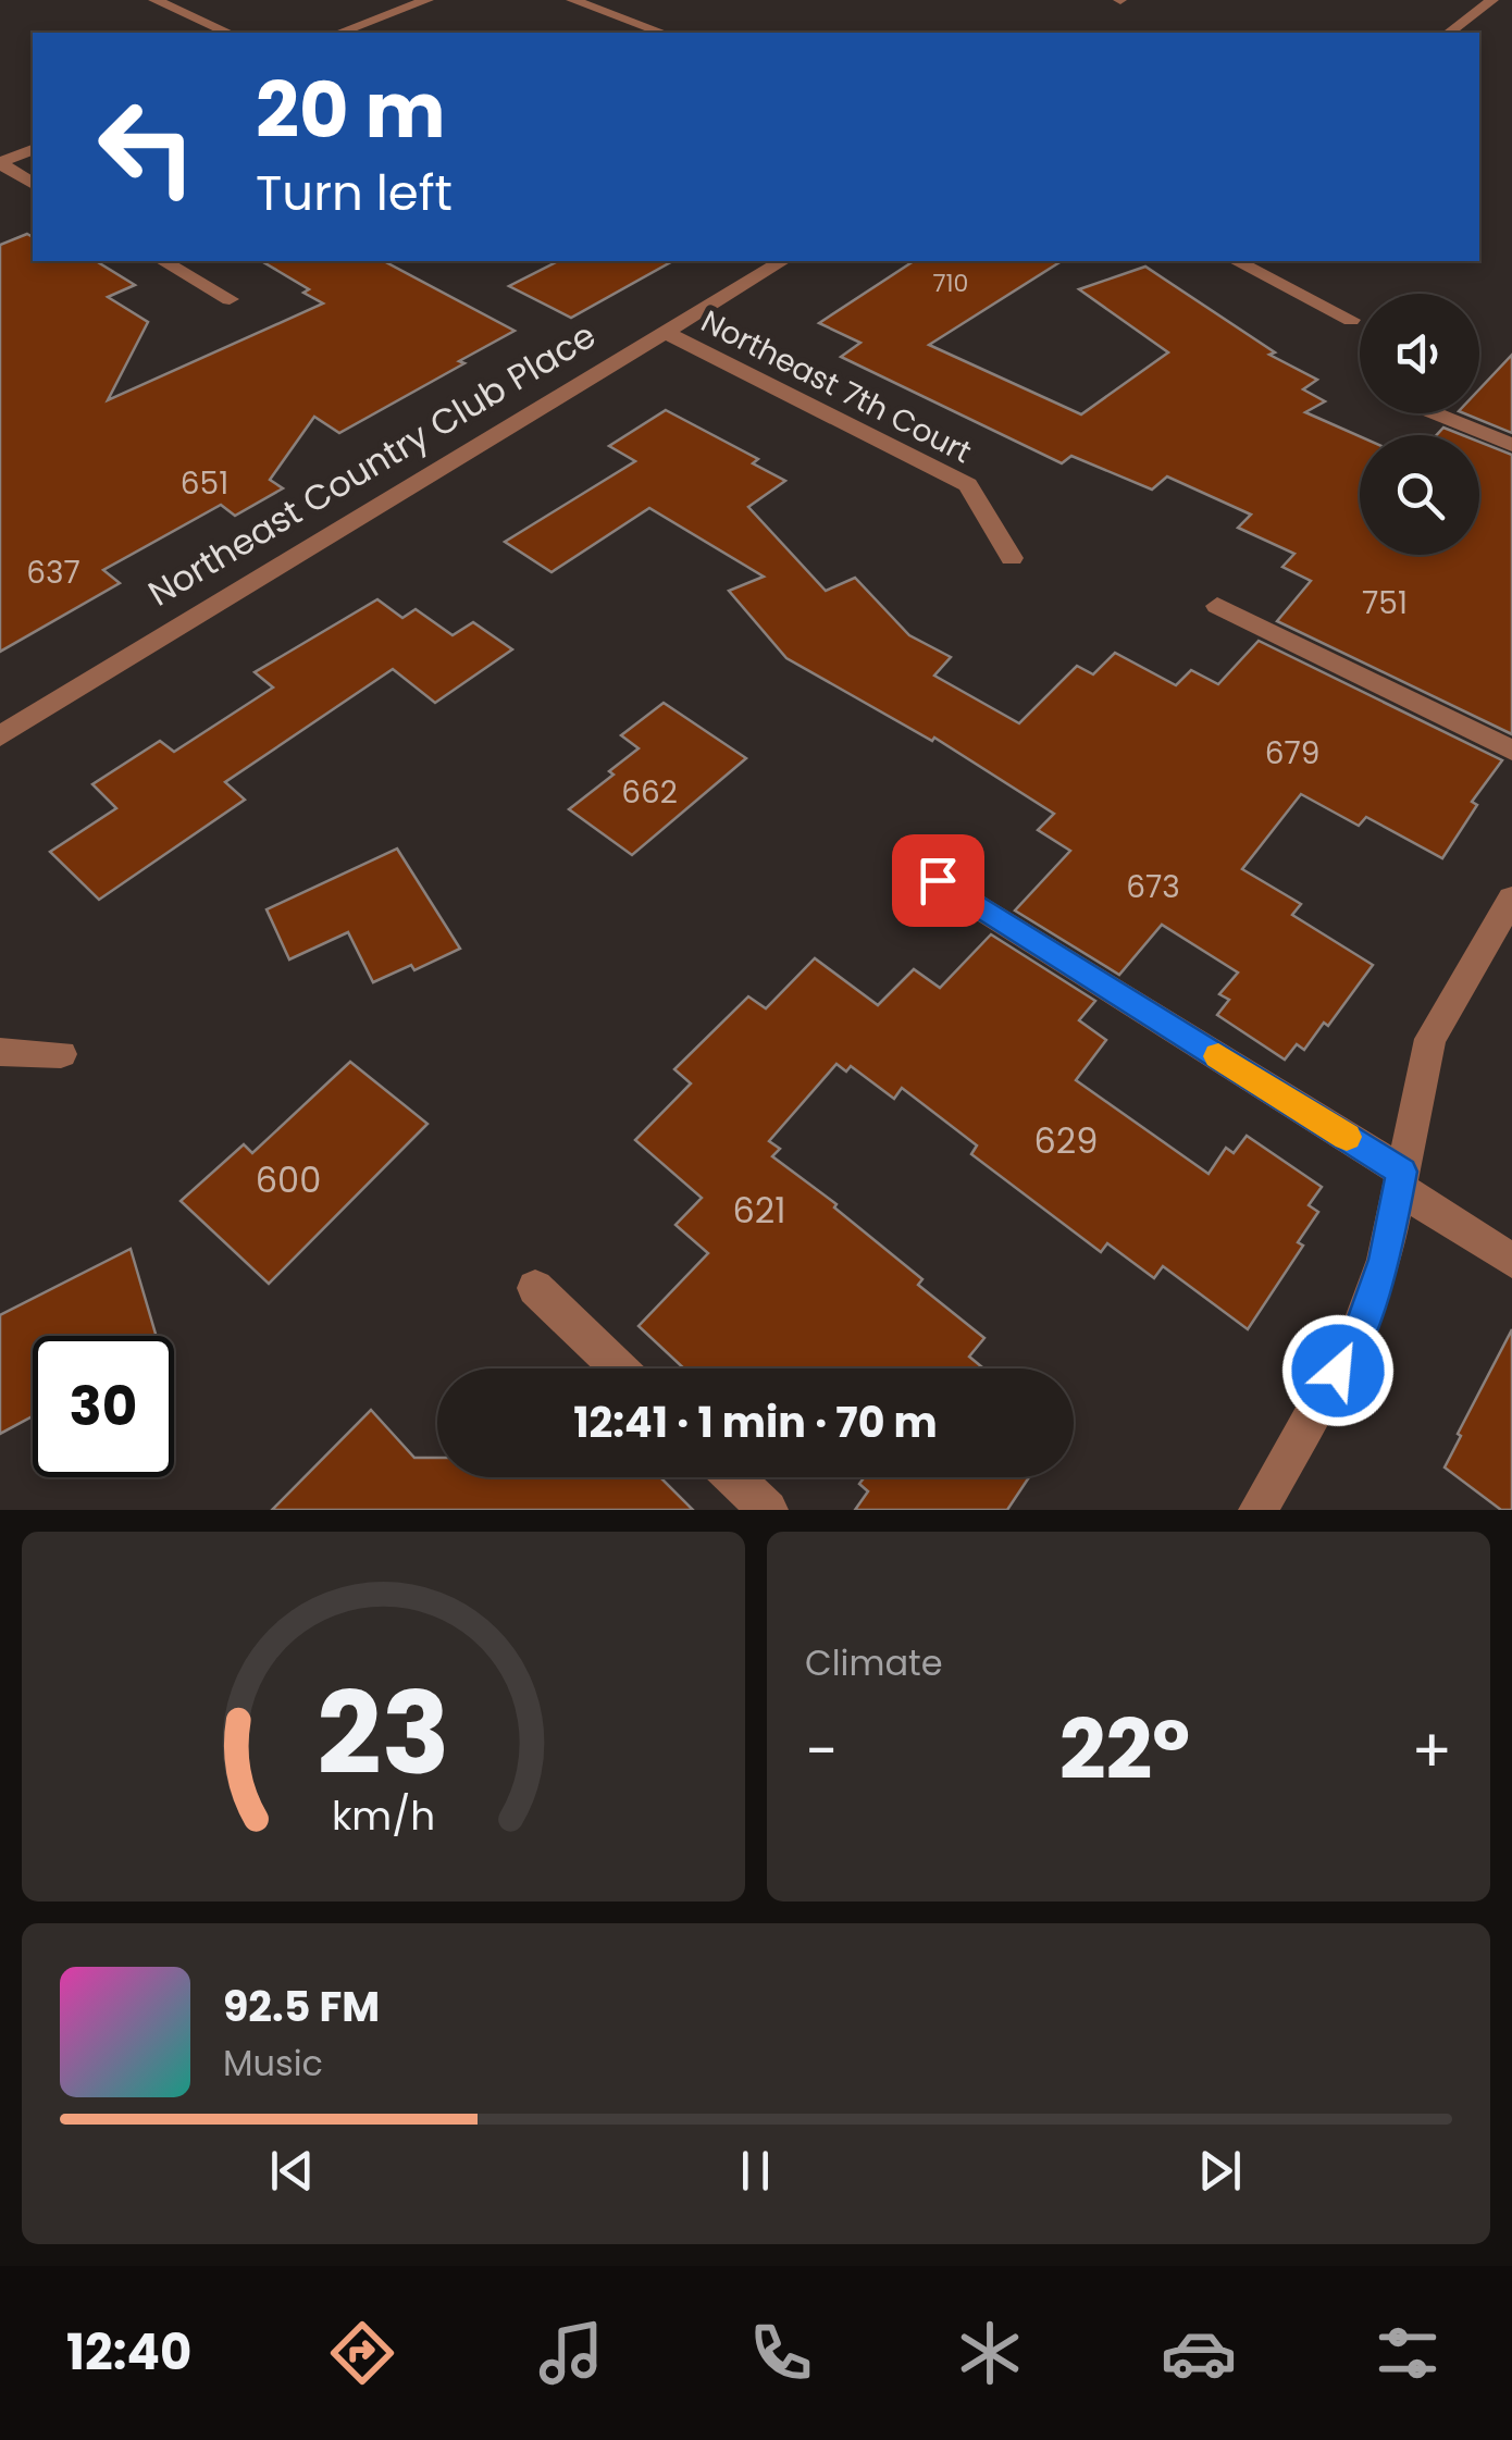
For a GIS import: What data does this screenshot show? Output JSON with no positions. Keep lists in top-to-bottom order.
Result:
{
  "streets": {
    "street": ["Northeast 7th Court", "Northeast Country Club Place"]
  },
  "crossings": [
    ["Northeast 7th Court", "Northeast Country Club Place"]
  ],
  "house_numbers": [
    "710",
    "651",
    "637",
    "751",
    "679",
    "662",
    "673",
    "629",
    "600",
    "621"
  ],
  "page": {
    "turn": ["20 m", "Turn left"],
    "limit": "30",
    "trip": "12:41 · 1 min · 70 m",
    "tile": "Climate",
    "heat": ["−", "22°", "+"],
    "song": ["92.5 FM", "Music"],
    "tabs": "12:40",
    "gauge": ["23", "km/h"]
  }
}
